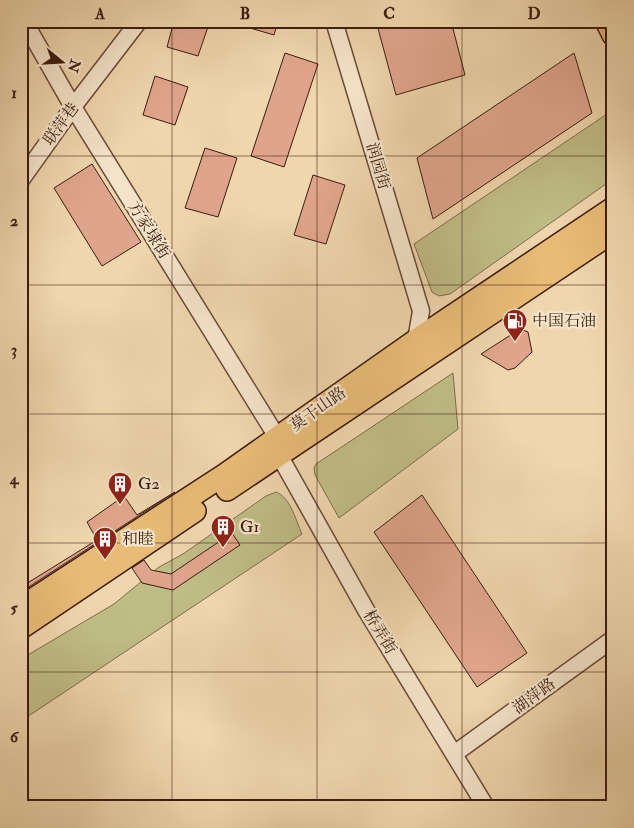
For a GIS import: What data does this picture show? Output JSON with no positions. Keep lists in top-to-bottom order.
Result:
{
  "streets": {
    "main road": ["莫干山路"],
    "street": [
      "联萍巷",
      "润园街",
      "方家埭街",
      "桥弄街",
      "湖萍路"
    ]
  },
  "crossings": [
    ["联萍巷", "方家埭街"],
    ["润园街", "莫干山路"],
    ["方家埭街", "莫干山路"],
    ["方家埭街", "桥弄街"],
    ["莫干山路", "桥弄街"],
    ["桥弄街", "湖萍路"]
  ],
  "places": {
    "fuel station": ["中国石油"],
    "building": ["G2", "G1", "和睦"]
  },
  "north": "right",
  "grid": {
    "columns": [
      "A",
      "B",
      "C",
      "D"
    ],
    "rows": [
      "1",
      "2",
      "3",
      "4",
      "5",
      "6"
    ]
  }
}
